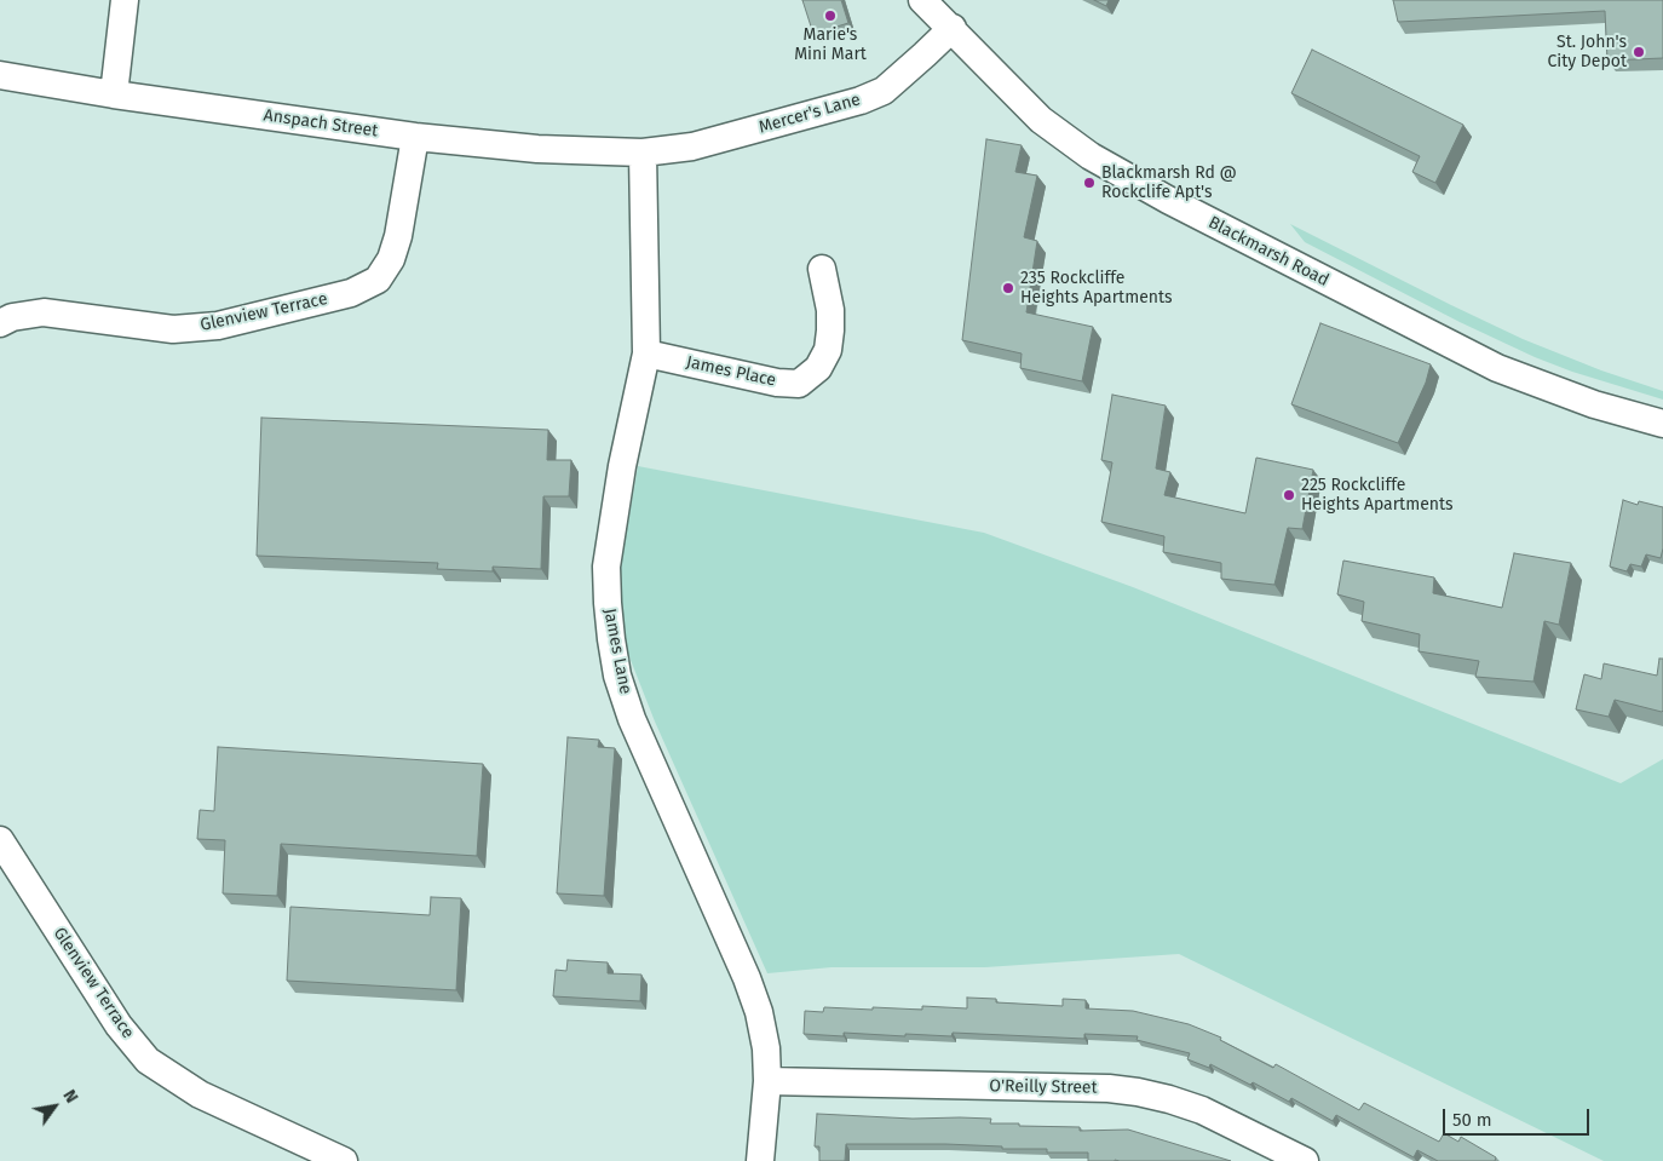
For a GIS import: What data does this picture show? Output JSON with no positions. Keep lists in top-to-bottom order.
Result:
{
  "streets": {
    "street": [
      "Mercer's Lane",
      "Anspach Street",
      "Blackmarsh Road",
      "Glenview Terrace",
      "James Place",
      "James Lane",
      "O'Reilly Street"
    ]
  },
  "crossings": [
    ["Mercer's Lane", "Anspach Street"],
    ["Mercer's Lane", "Blackmarsh Road"],
    ["Mercer's Lane", "James Lane"],
    ["Anspach Street", "Glenview Terrace"],
    ["Anspach Street", "James Lane"],
    ["James Place", "James Lane"],
    ["James Lane", "O'Reilly Street"]
  ],
  "places": [
    "Marie's Mini Mart",
    "St. John's City Depot",
    "Blackmarsh Rd @ Rockclife Apt's",
    "235 Rockcliffe Heights Apartments",
    "225 Rockcliffe Heights Apartments"
  ],
  "scale_bar": "50 m",
  "north": "top right"
}
